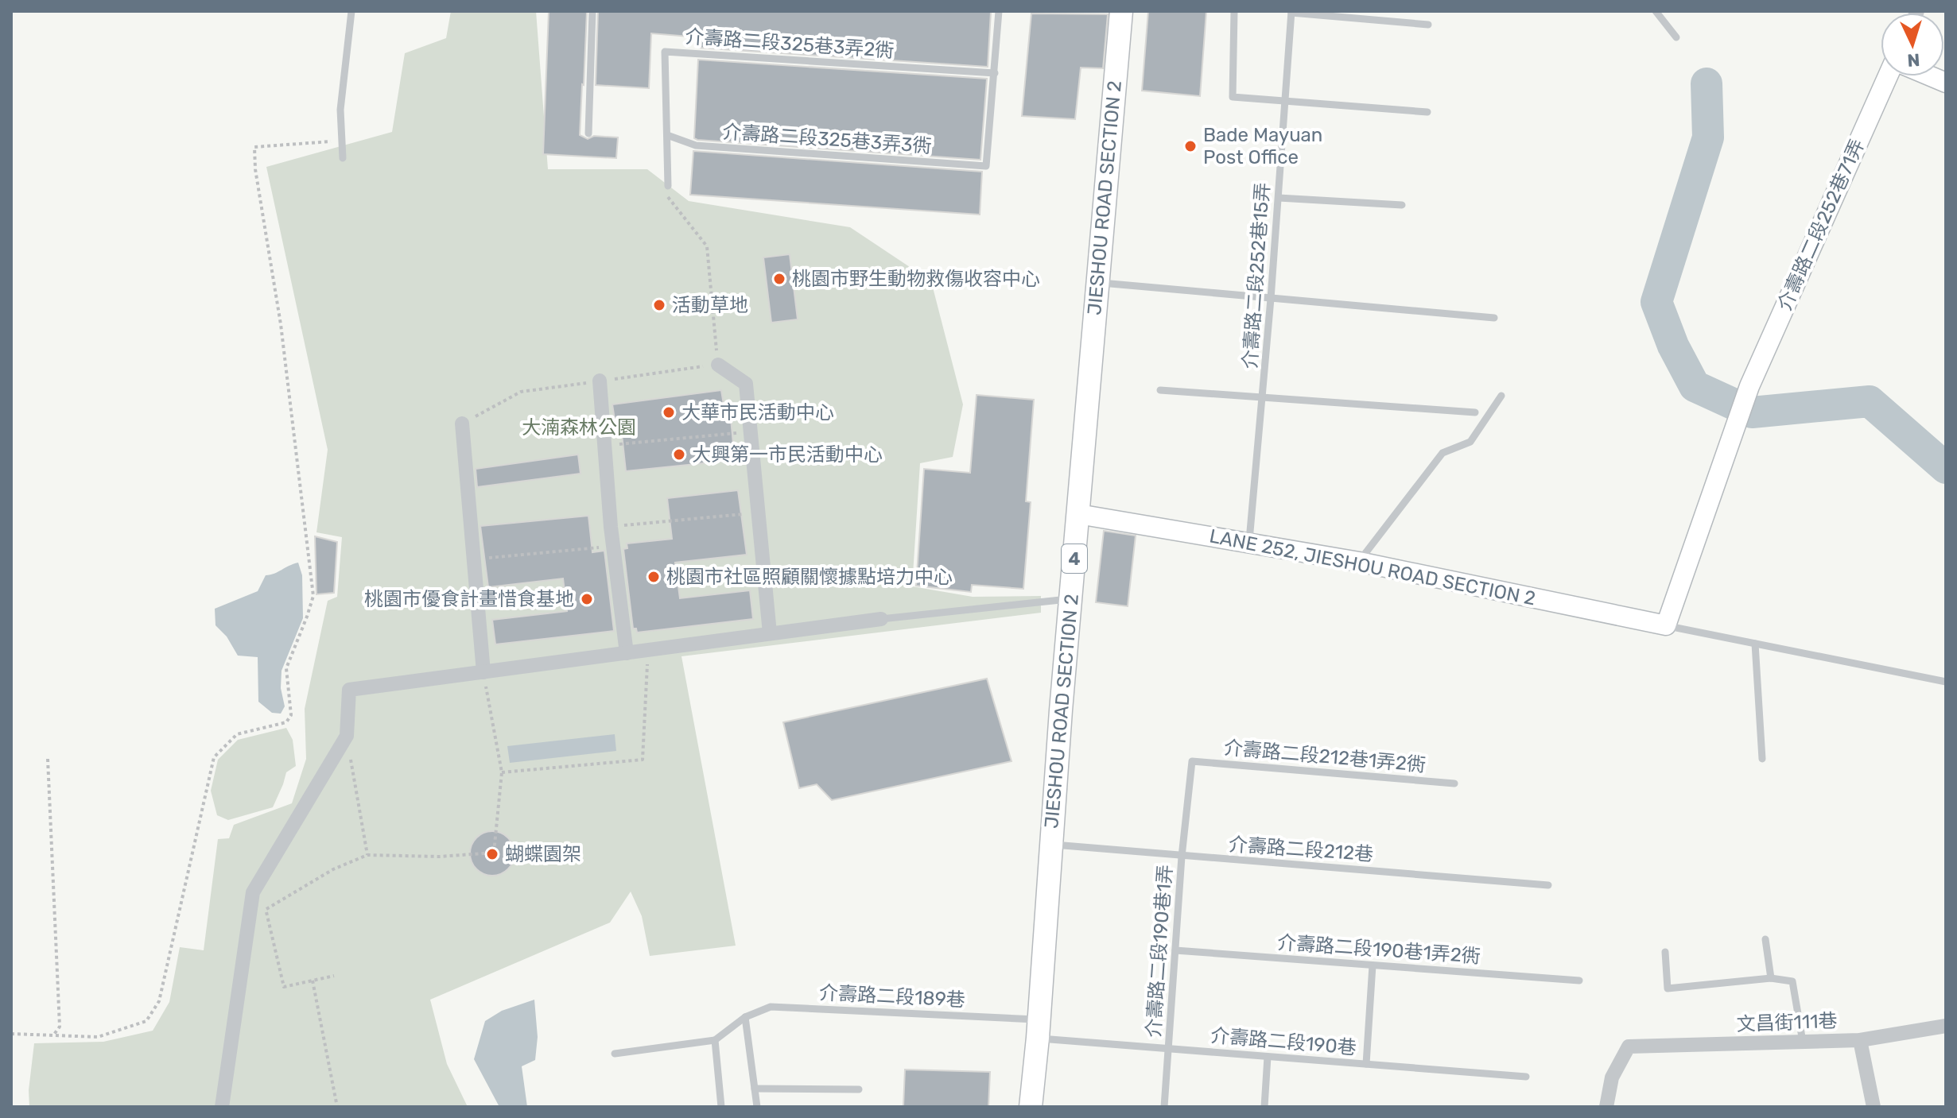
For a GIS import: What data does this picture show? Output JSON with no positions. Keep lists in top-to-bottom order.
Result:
{
  "streets": {
    "main road": ["JIESHOU ROAD SECTION 2", "4"],
    "street": ["介壽路二段252巷71弄", "LANE 252, JIESHOU ROAD SECTION 2", "文昌街111巷"],
    "lane": [
      "介壽路二段325巷3弄2衖",
      "介壽路二段325巷3弄3衖",
      "介壽路二段252巷15弄",
      "介壽路二段212巷1弄2衖",
      "介壽路二段212巷",
      "介壽路二段190巷1弄2衖",
      "介壽路二段190巷1弄",
      "介壽路二段189巷",
      "介壽路二段190巷"
    ]
  },
  "crossings": [
    ["介壽路二段325巷3弄2衖", "介壽路二段325巷3弄3衖"],
    ["JIESHOU ROAD SECTION 2", "LANE 252, JIESHOU ROAD SECTION 2"],
    ["JIESHOU ROAD SECTION 2", "介壽路二段212巷"],
    ["JIESHOU ROAD SECTION 2", "介壽路二段189巷"],
    ["JIESHOU ROAD SECTION 2", "介壽路二段190巷"],
    ["介壽路二段252巷71弄", "LANE 252, JIESHOU ROAD SECTION 2"],
    ["介壽路二段252巷15弄", "LANE 252, JIESHOU ROAD SECTION 2"],
    ["介壽路二段212巷1弄2衖", "介壽路二段190巷1弄"],
    ["介壽路二段212巷", "介壽路二段190巷1弄"],
    ["介壽路二段190巷1弄2衖", "介壽路二段190巷1弄"],
    ["介壽路二段190巷1弄", "介壽路二段190巷"],
    ["介壽路二段189巷", "介壽路二段190巷"]
  ],
  "parks": ["大湳森林公園"],
  "places": [
    "Bade Mayuan Post Office",
    "桃園市野生動物救傷收容中心",
    "活動草地",
    "大華市民活動中心",
    "大興第一市民活動中心",
    "桃園市社區照顧關懷據點培力中心",
    "桃園市優食計畫惜食基地",
    "蝴蝶園架"
  ],
  "north": "bottom"
}
